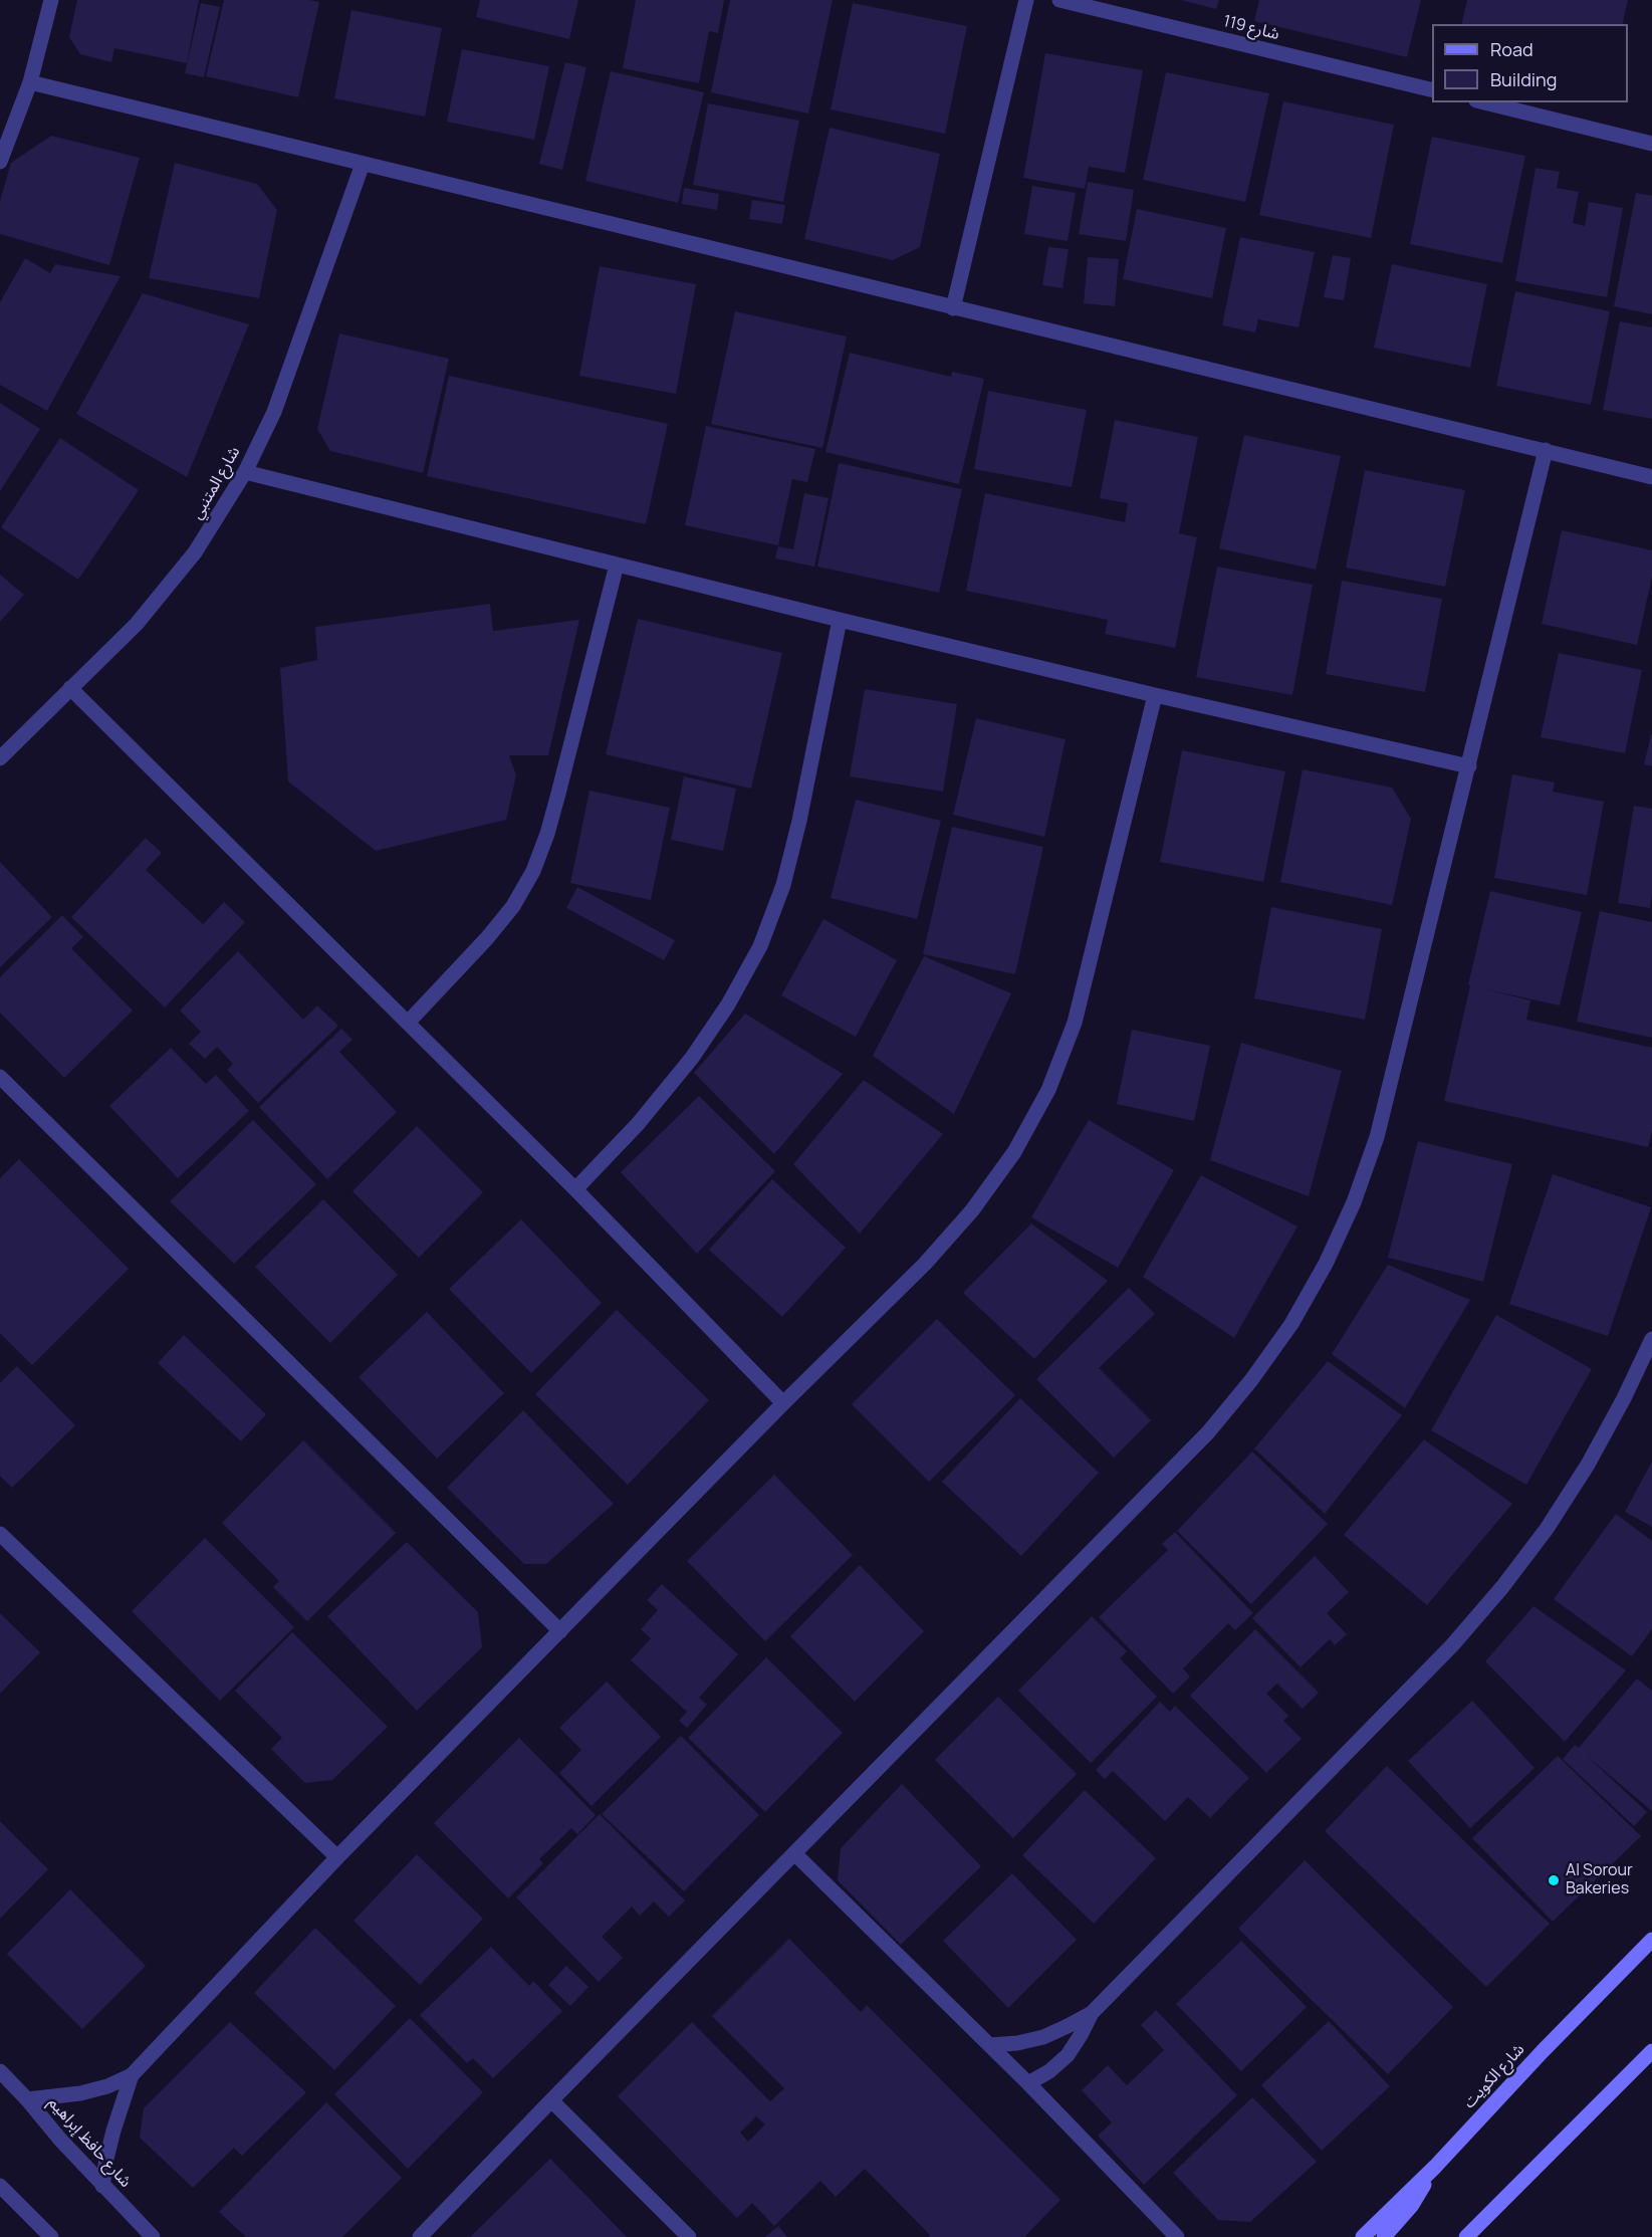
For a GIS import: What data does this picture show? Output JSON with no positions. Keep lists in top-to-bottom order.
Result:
{
  "streets": {
    "main road": ["شارع الكويت"],
    "street": ["شارع 119", "شارع المتنبي", "شارع حافظ إبراهيم"]
  },
  "places": ["Al Sorour Bakeries"],
  "legend": ["Road", "Building"]
}
